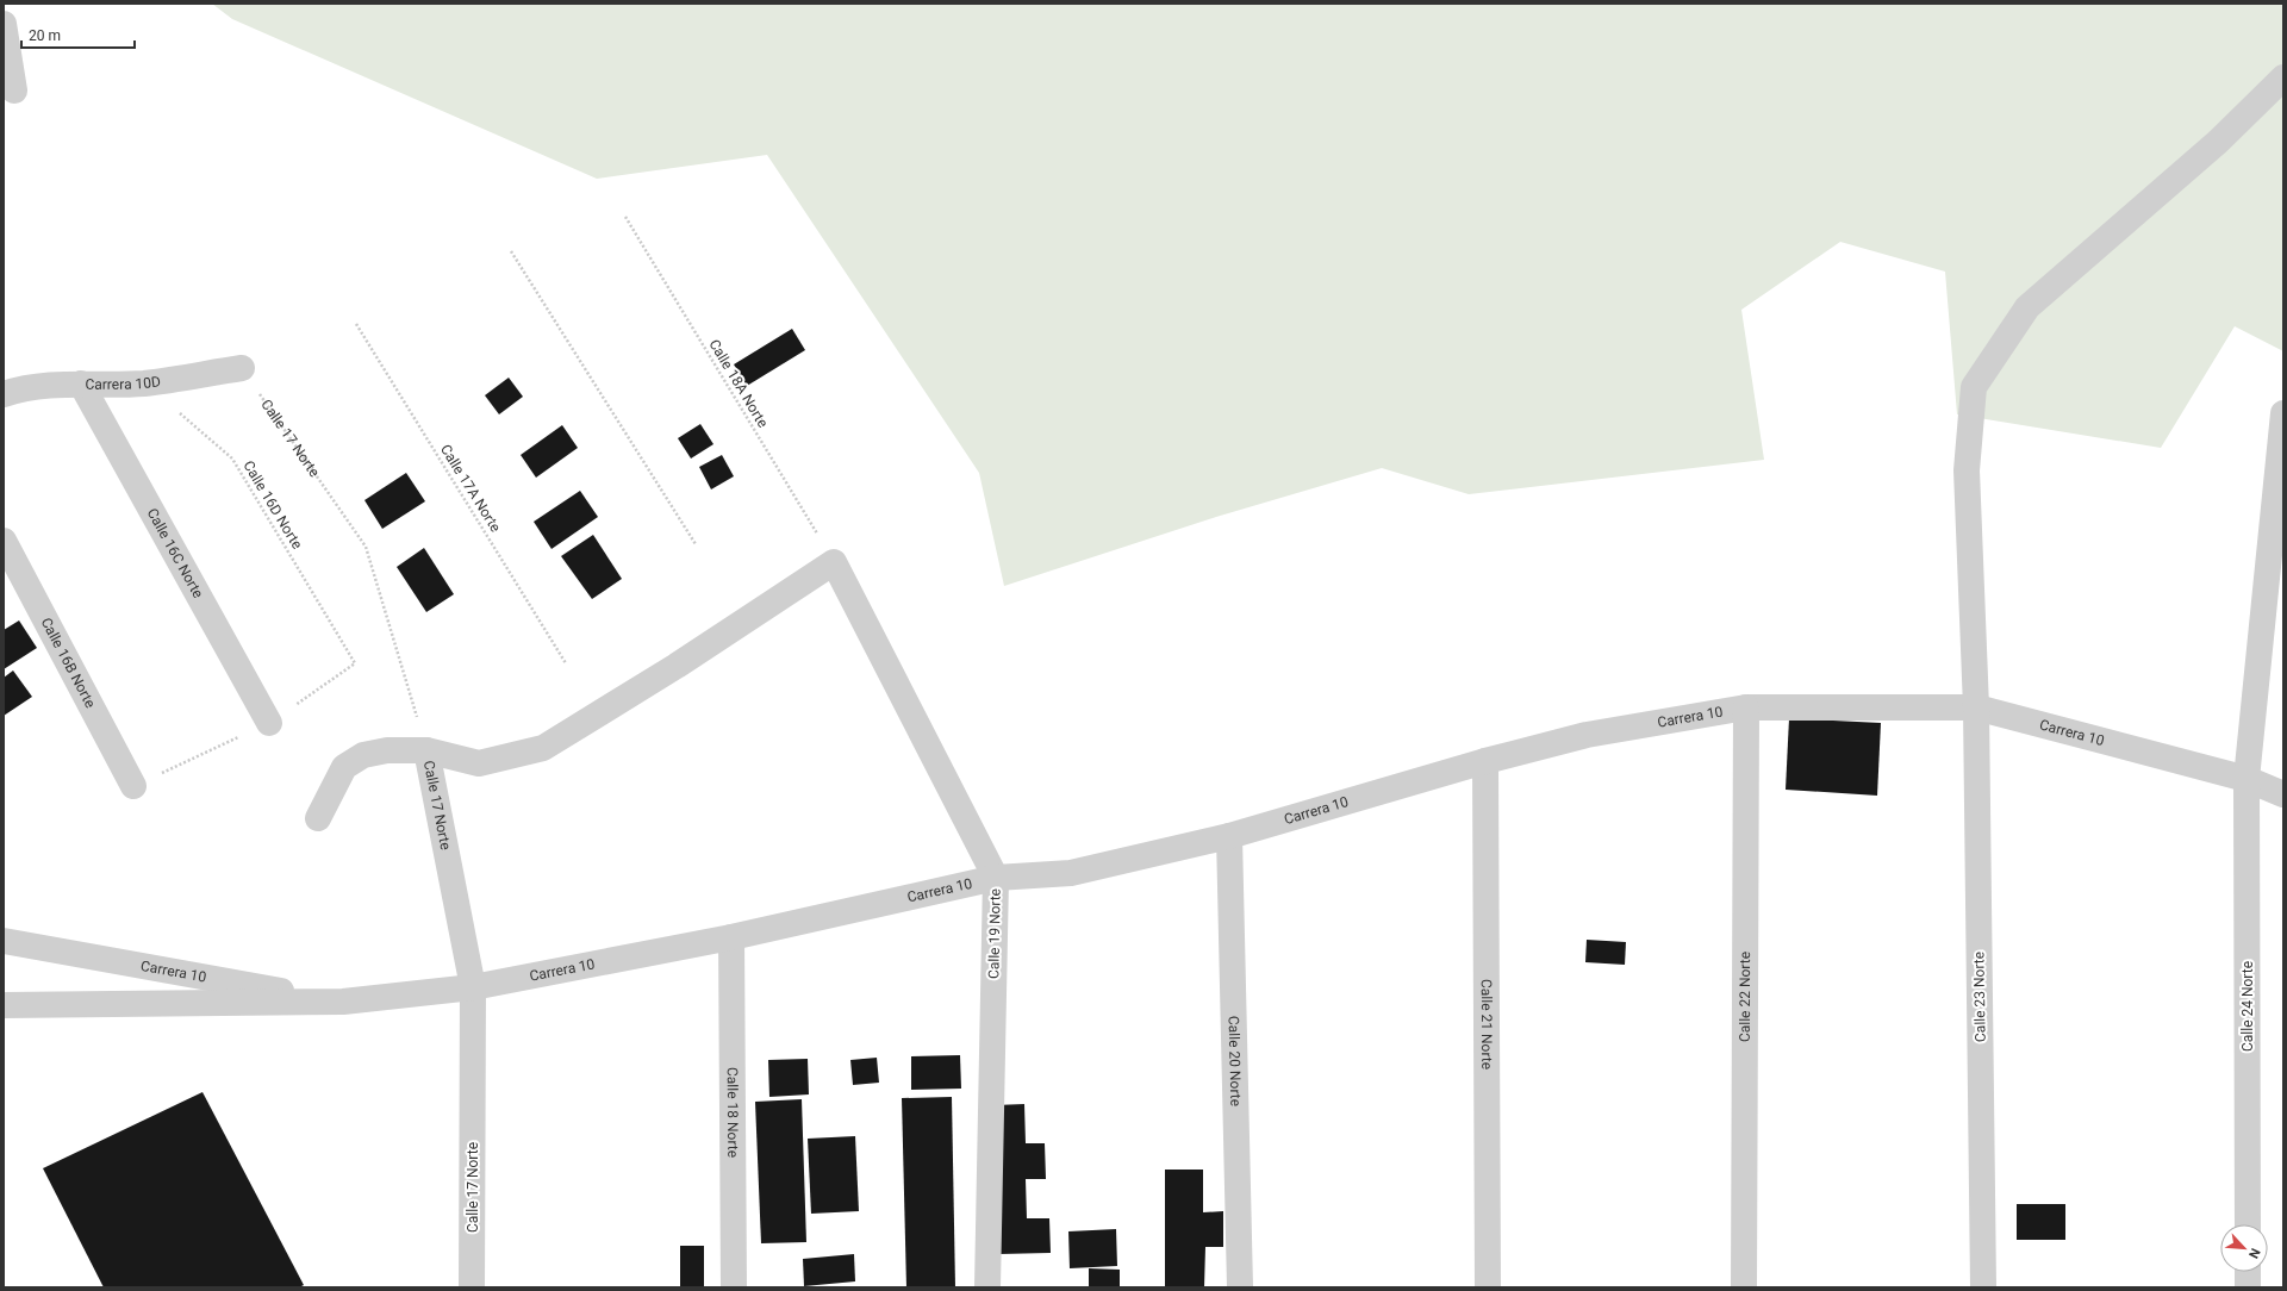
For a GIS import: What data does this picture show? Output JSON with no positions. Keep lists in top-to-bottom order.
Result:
{
  "streets": {
    "street": [
      "Carrera 10D",
      "Calle 17 Norte",
      "Calle 16C Norte",
      "Calle 16B Norte",
      "Carrera 10",
      "Calle 19 Norte",
      "Calle 22 Norte",
      "Calle 23 Norte",
      "Calle 24 Norte",
      "Calle 21 Norte",
      "Calle 20 Norte",
      "Calle 18 Norte"
    ],
    "path": ["Calle 18A Norte", "Calle 17A Norte", "Calle 16D Norte"]
  },
  "crossings": [
    ["Carrera 10D", "Calle 17 Norte"],
    ["Carrera 10D", "Calle 16D Norte"],
    ["Carrera 10D", "Calle 16C Norte"],
    ["Calle 18A Norte", "Calle 19 Norte"],
    ["Calle 17 Norte", "Carrera 10"],
    ["Carrera 10", "Calle 19 Norte"],
    ["Carrera 10", "Calle 22 Norte"],
    ["Carrera 10", "Calle 23 Norte"],
    ["Carrera 10", "Calle 24 Norte"],
    ["Carrera 10", "Calle 21 Norte"],
    ["Carrera 10", "Calle 20 Norte"],
    ["Carrera 10", "Calle 18 Norte"]
  ],
  "scale_bar": "20 m",
  "north": "bottom right"
}
